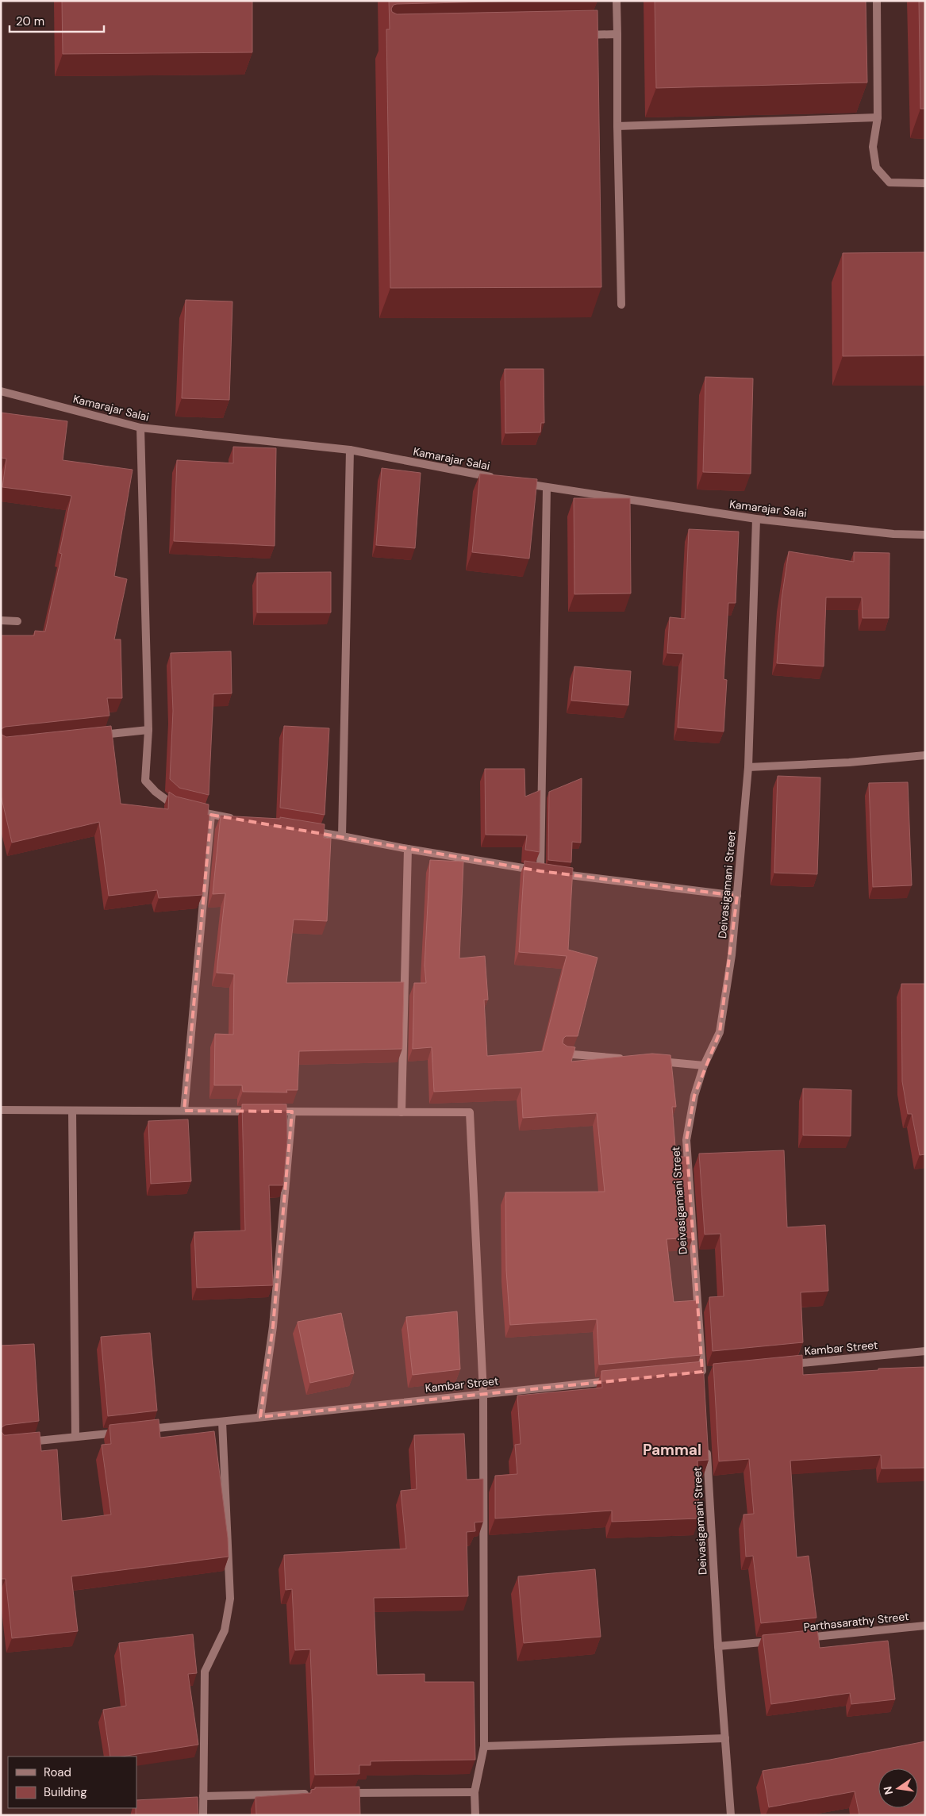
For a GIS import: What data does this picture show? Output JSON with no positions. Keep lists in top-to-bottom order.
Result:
{
  "streets": {
    "street": [
      "Kamarajar Salai",
      "Deivasigamani Street",
      "Kambar Street",
      "Parthasarathy Street"
    ]
  },
  "crossings": [
    ["Kamarajar Salai", "Deivasigamani Street"]
  ],
  "districts": ["Pammal"],
  "legend": ["Road", "Building"],
  "scale_bar": "20 m",
  "north": "left"
}
